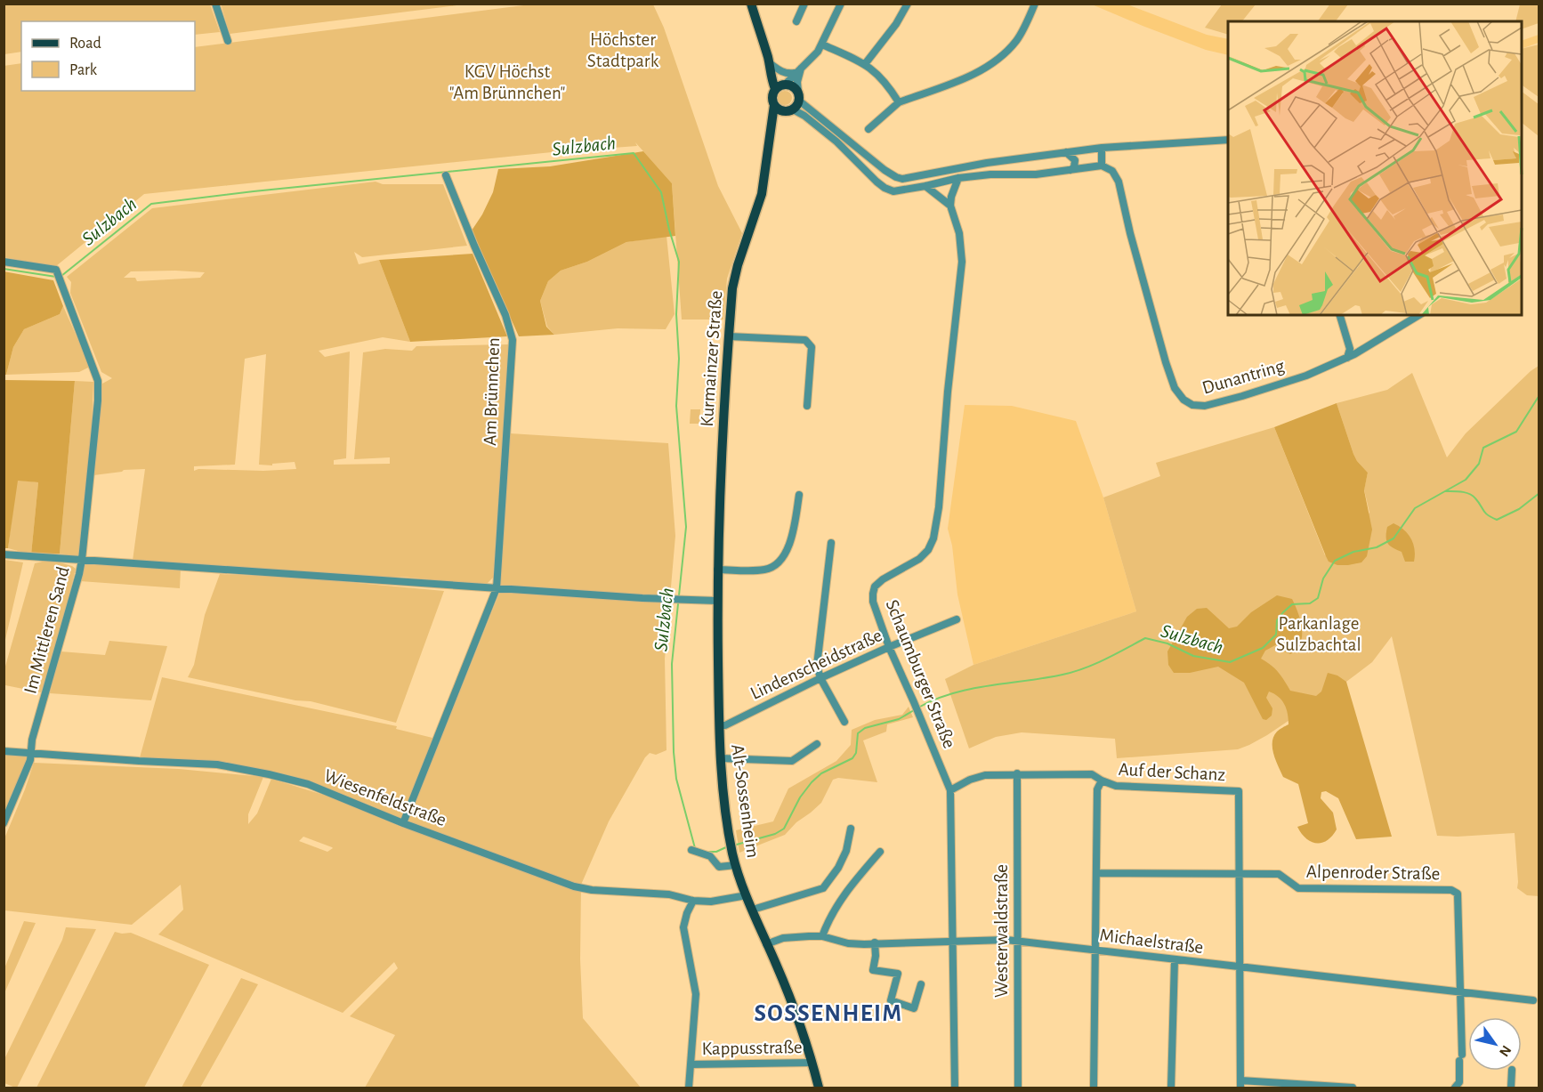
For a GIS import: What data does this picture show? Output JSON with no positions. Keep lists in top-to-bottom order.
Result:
{
  "streets": {
    "main road": ["Kurmainzer Straße", "Alt-Sossenheim"],
    "street": [
      "Dunantring",
      "Am Brünnchen",
      "Im Mittleren Sand",
      "Lindenscheidstraße",
      "Schaumburger Straße",
      "Auf der Schanz",
      "Wiesenfeldstraße",
      "Alpenroder Straße",
      "Westerwaldstraße",
      "Michaelstraße",
      "Kappusstraße"
    ]
  },
  "crossings": [
    ["Kurmainzer Straße", "Alt-Sossenheim"],
    ["Am Brünnchen", "Wiesenfeldstraße"],
    ["Im Mittleren Sand", "Wiesenfeldstraße"],
    ["Lindenscheidstraße", "Schaumburger Straße"],
    ["Lindenscheidstraße", "Alt-Sossenheim"],
    ["Schaumburger Straße", "Auf der Schanz"],
    ["Schaumburger Straße", "Michaelstraße"],
    ["Auf der Schanz", "Alpenroder Straße"],
    ["Auf der Schanz", "Westerwaldstraße"],
    ["Wiesenfeldstraße", "Alt-Sossenheim"],
    ["Alt-Sossenheim", "Michaelstraße"],
    ["Alt-Sossenheim", "Kappusstraße"],
    ["Alpenroder Straße", "Michaelstraße"],
    ["Westerwaldstraße", "Michaelstraße"]
  ],
  "districts": ["SOSSENHEIM"],
  "water": ["Sulzbach"],
  "parks": ["Höchster Stadtpark", "KGV Höchst \"Am Brünnchen\"", "Parkanlage Sulzbachtal"],
  "legend": ["Road", "Park"],
  "north": "bottom right"
}
